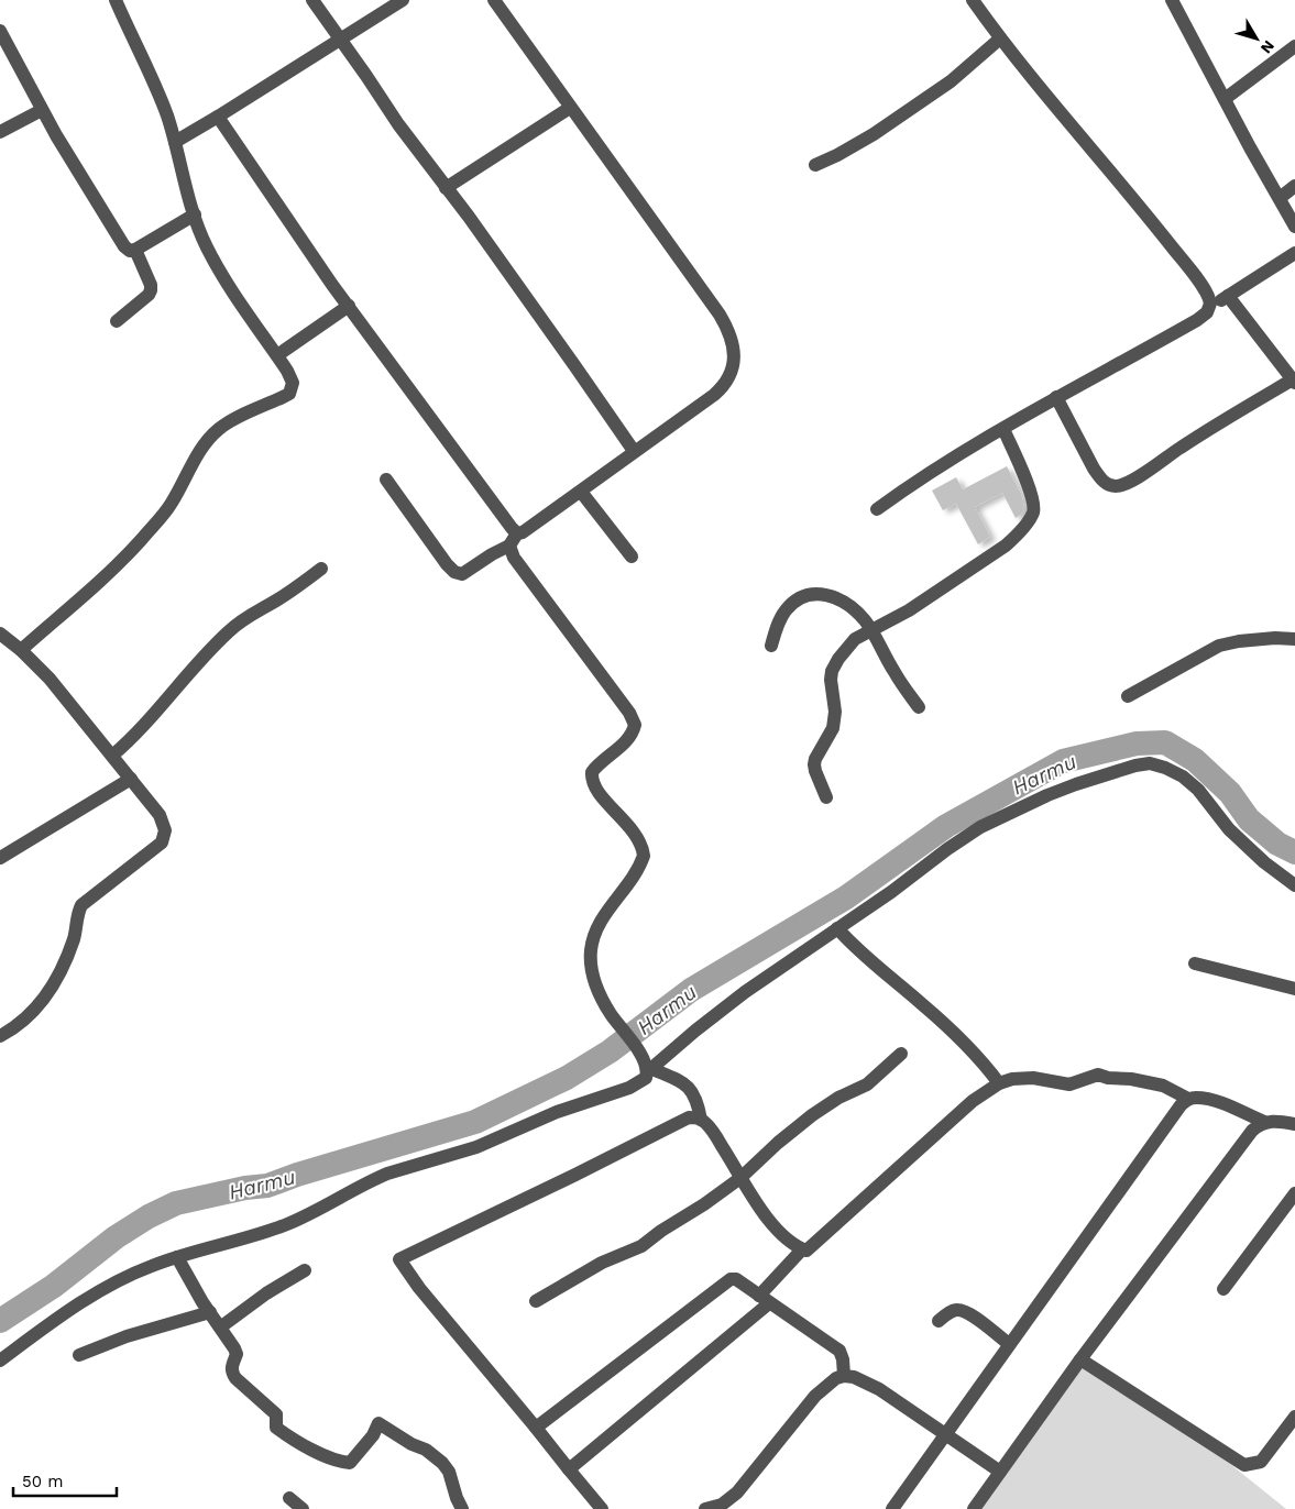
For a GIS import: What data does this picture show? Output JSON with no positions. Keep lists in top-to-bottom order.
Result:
{
  "water": ["Harmu"],
  "scale_bar": "50 m",
  "north": "bottom right"
}
